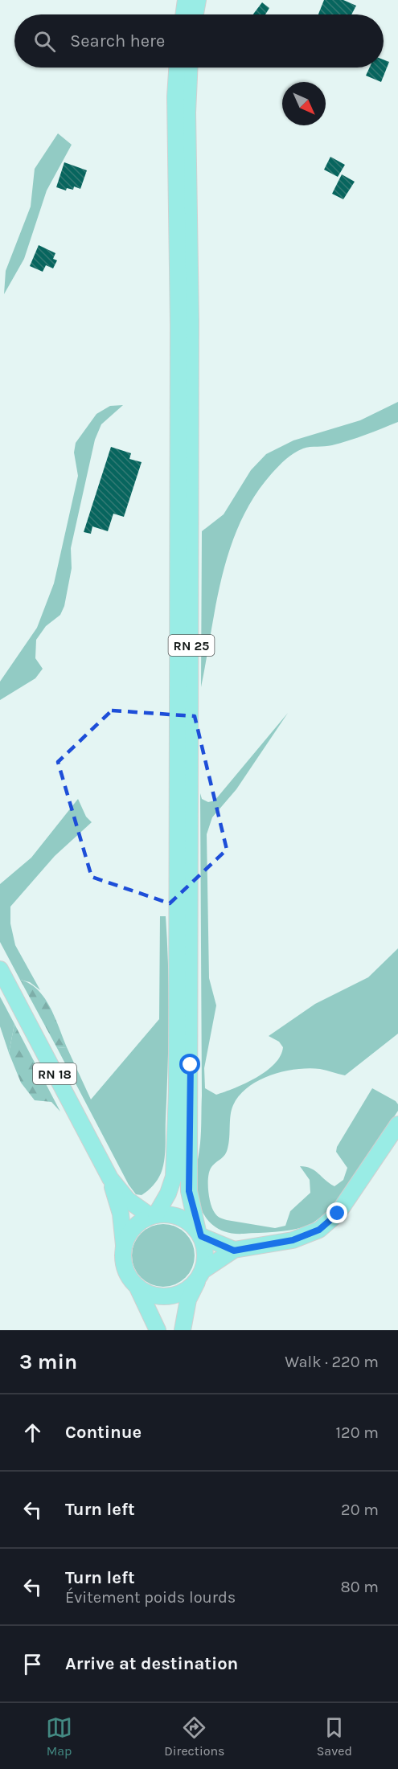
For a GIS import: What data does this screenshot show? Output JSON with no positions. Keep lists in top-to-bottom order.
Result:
{
  "streets": {
    "main road": ["RN 25", "RN 18"]
  },
  "crossings": [
    ["RN 25", "RN 18"]
  ],
  "north": "bottom right",
  "page": {
    "search": "Search here",
    "heading": ["3 min", "Walk · 220 m"],
    "list": [
      ["Continue", "120 m"],
      ["Turn left", "20 m"],
      ["Turn left", "Évitement poids lourds", "80 m"],
      "Arrive at destination"
    ],
    "nav": ["Map", "Directions", "Saved"]
  }
}
